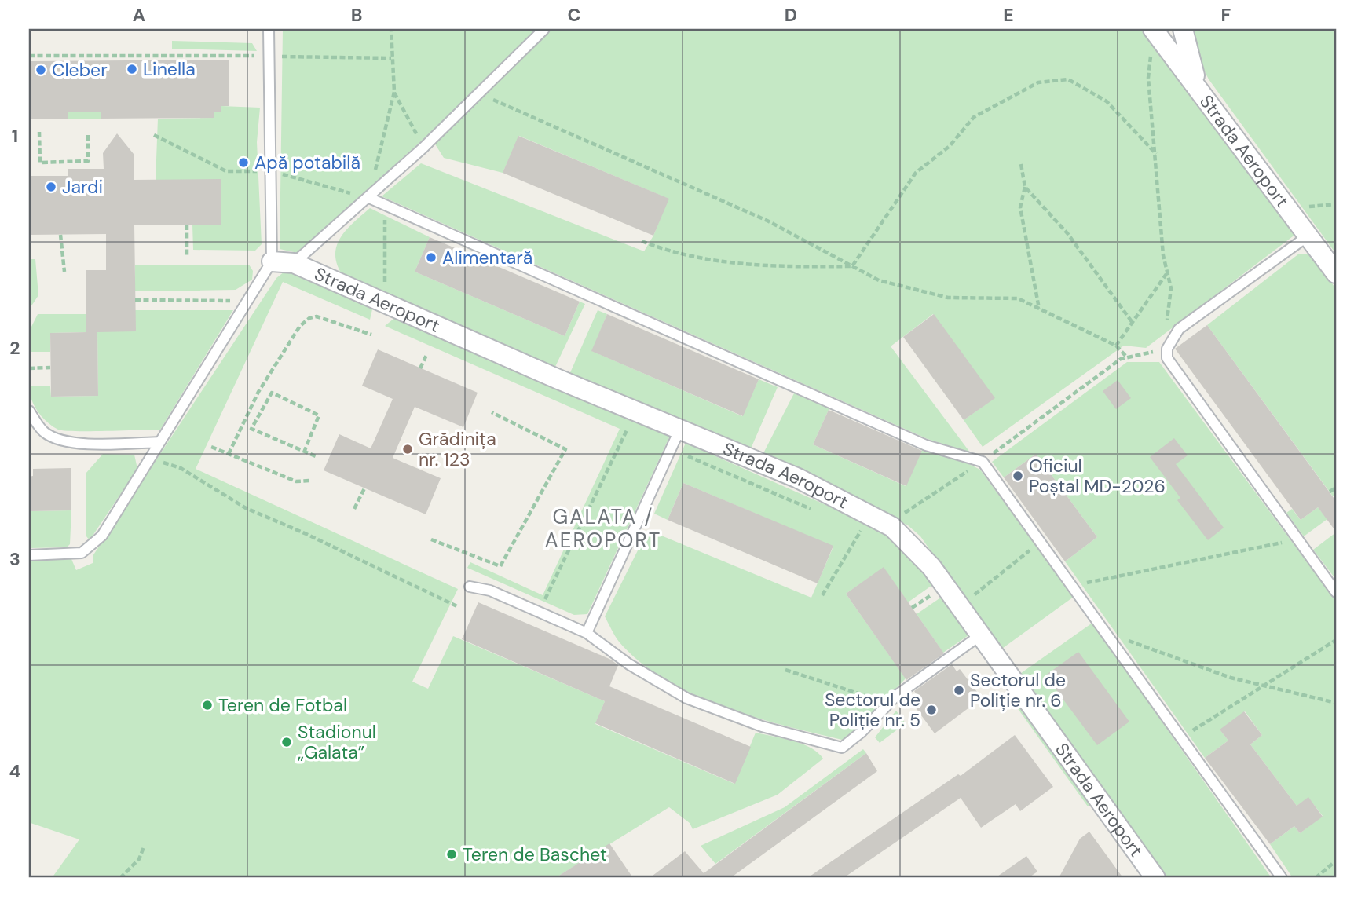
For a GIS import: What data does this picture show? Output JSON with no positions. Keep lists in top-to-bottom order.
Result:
{
  "streets": {
    "street": ["Strada Aeroport"]
  },
  "districts": ["GALATA / AEROPORT"],
  "places": [
    "Linella",
    "Cleber",
    "Apă potabilă",
    "Jardi",
    "Alimentară",
    "Grădinița nr. 123",
    "Oficiul Poștal MD-2026",
    "Sectorul de Poliție nr. 6",
    "Teren de Fotbal",
    "Sectorul de Poliție nr. 5",
    "Stadionul „Galata”",
    "Teren de Baschet"
  ],
  "grid": {
    "columns": [
      "A",
      "B",
      "C",
      "D",
      "E",
      "F"
    ],
    "rows": [
      "1",
      "2",
      "3",
      "4"
    ]
  }
}
